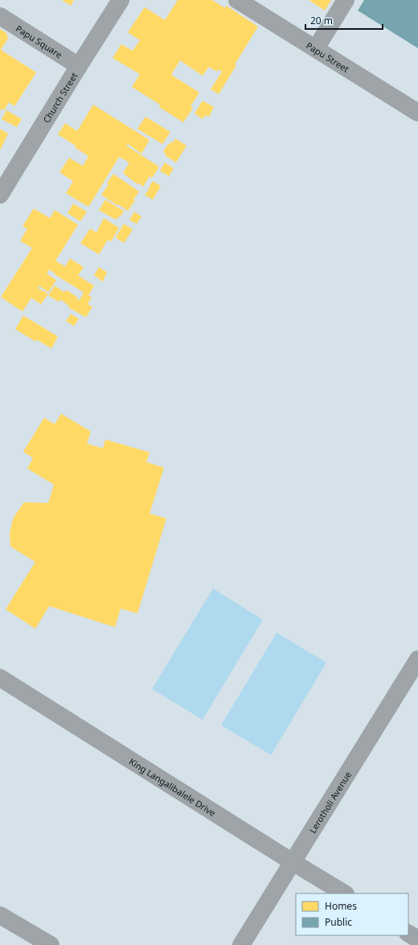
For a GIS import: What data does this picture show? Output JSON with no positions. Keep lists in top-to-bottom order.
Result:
{
  "streets": {
    "street": [
      "Papu Square",
      "Papu Street",
      "Church Street",
      "King Langalibalele Drive",
      "Lerotholi Avenue"
    ]
  },
  "crossings": [
    ["Papu Square", "Church Street"],
    ["King Langalibalele Drive", "Lerotholi Avenue"]
  ],
  "legend": ["Homes", "Public"],
  "scale_bar": "20 m"
}
